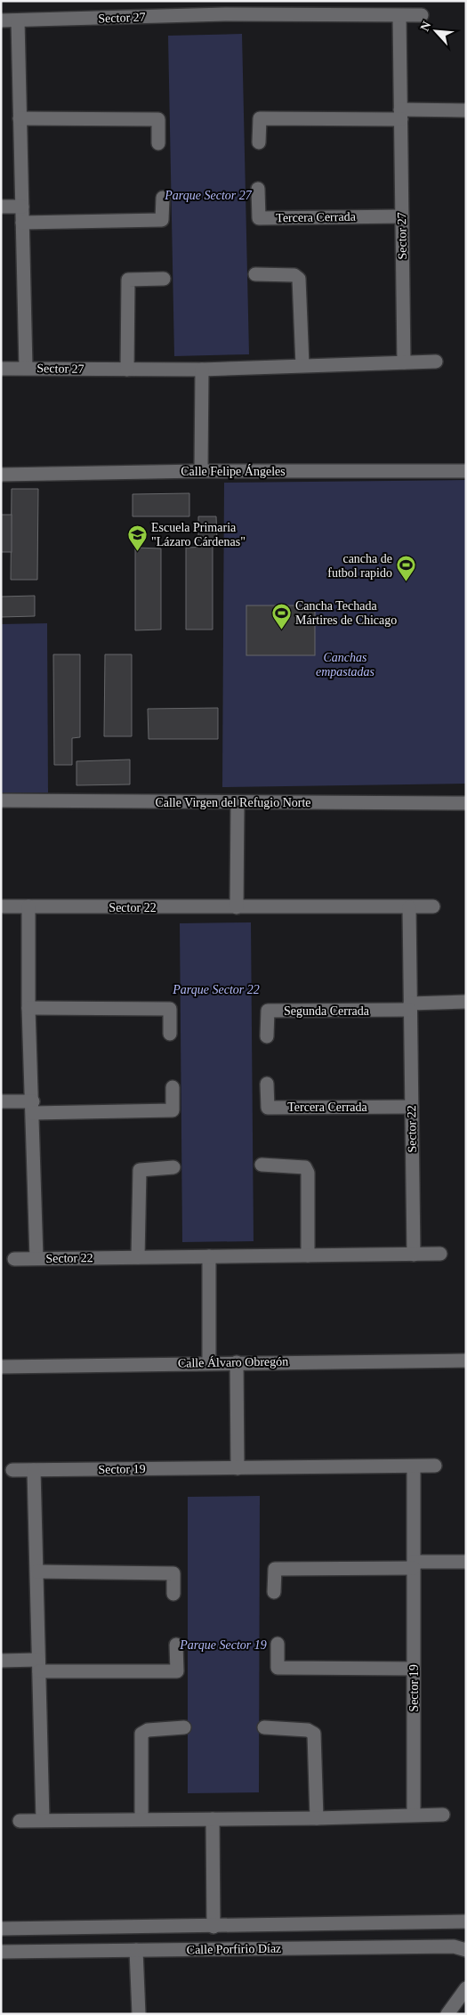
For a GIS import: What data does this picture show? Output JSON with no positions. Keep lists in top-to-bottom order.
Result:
{
  "streets": {
    "street": [
      "Sector 27",
      "Tercera Cerrada",
      "Calle Felipe Ángeles",
      "Calle Virgen del Refugio Norte",
      "Sector 22",
      "Segunda Cerrada",
      "Calle Álvaro Obregón",
      "Sector 19",
      "Calle Porfirio Díaz"
    ]
  },
  "crossings": [
    ["Sector 27", "Tercera Cerrada"],
    ["Tercera Cerrada", "Sector 22"],
    ["Sector 22", "Segunda Cerrada"]
  ],
  "parks": [
    "Parque Sector 27",
    "Canchas empastadas",
    "Parque Sector 22",
    "Parque Sector 19"
  ],
  "places": {
    "school or university": ["Escuela Primaria \"Lázaro Cárdenas\""],
    "sports": ["cancha de futbol rapido", "Cancha Techada Mártires de Chicago"]
  },
  "north": "top left"
}
